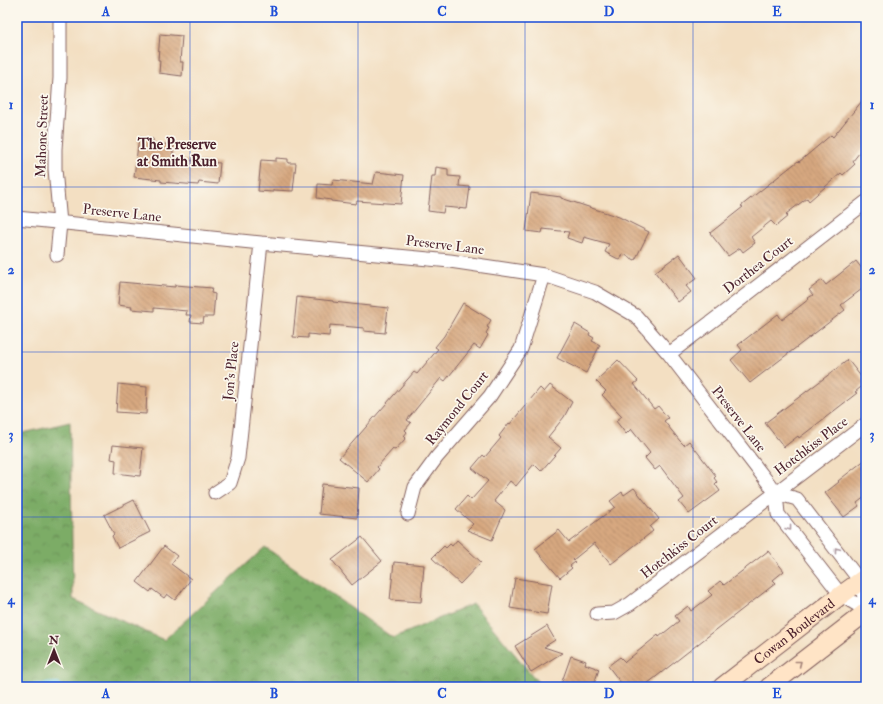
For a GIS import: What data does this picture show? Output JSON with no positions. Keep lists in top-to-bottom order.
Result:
{
  "streets": {
    "main road": ["Cowan Boulevard"],
    "street": [
      "Mahone Street",
      "Preserve Lane",
      "Dorthea Court",
      "Jon's Place",
      "Raymond Court",
      "Hotchkiss Place",
      "Hotchkiss Court"
    ]
  },
  "crossings": [
    ["Mahone Street", "Preserve Lane"],
    ["Preserve Lane", "Dorthea Court"],
    ["Preserve Lane", "Jon's Place"],
    ["Preserve Lane", "Raymond Court"],
    ["Preserve Lane", "Hotchkiss Place"],
    ["Preserve Lane", "Hotchkiss Court"],
    ["Hotchkiss Place", "Hotchkiss Court"]
  ],
  "districts": ["The Preserve at Smith Run"],
  "north": "top",
  "grid": {
    "columns": [
      "A",
      "B",
      "C",
      "D",
      "E"
    ],
    "rows": [
      "1",
      "2",
      "3",
      "4"
    ]
  }
}
